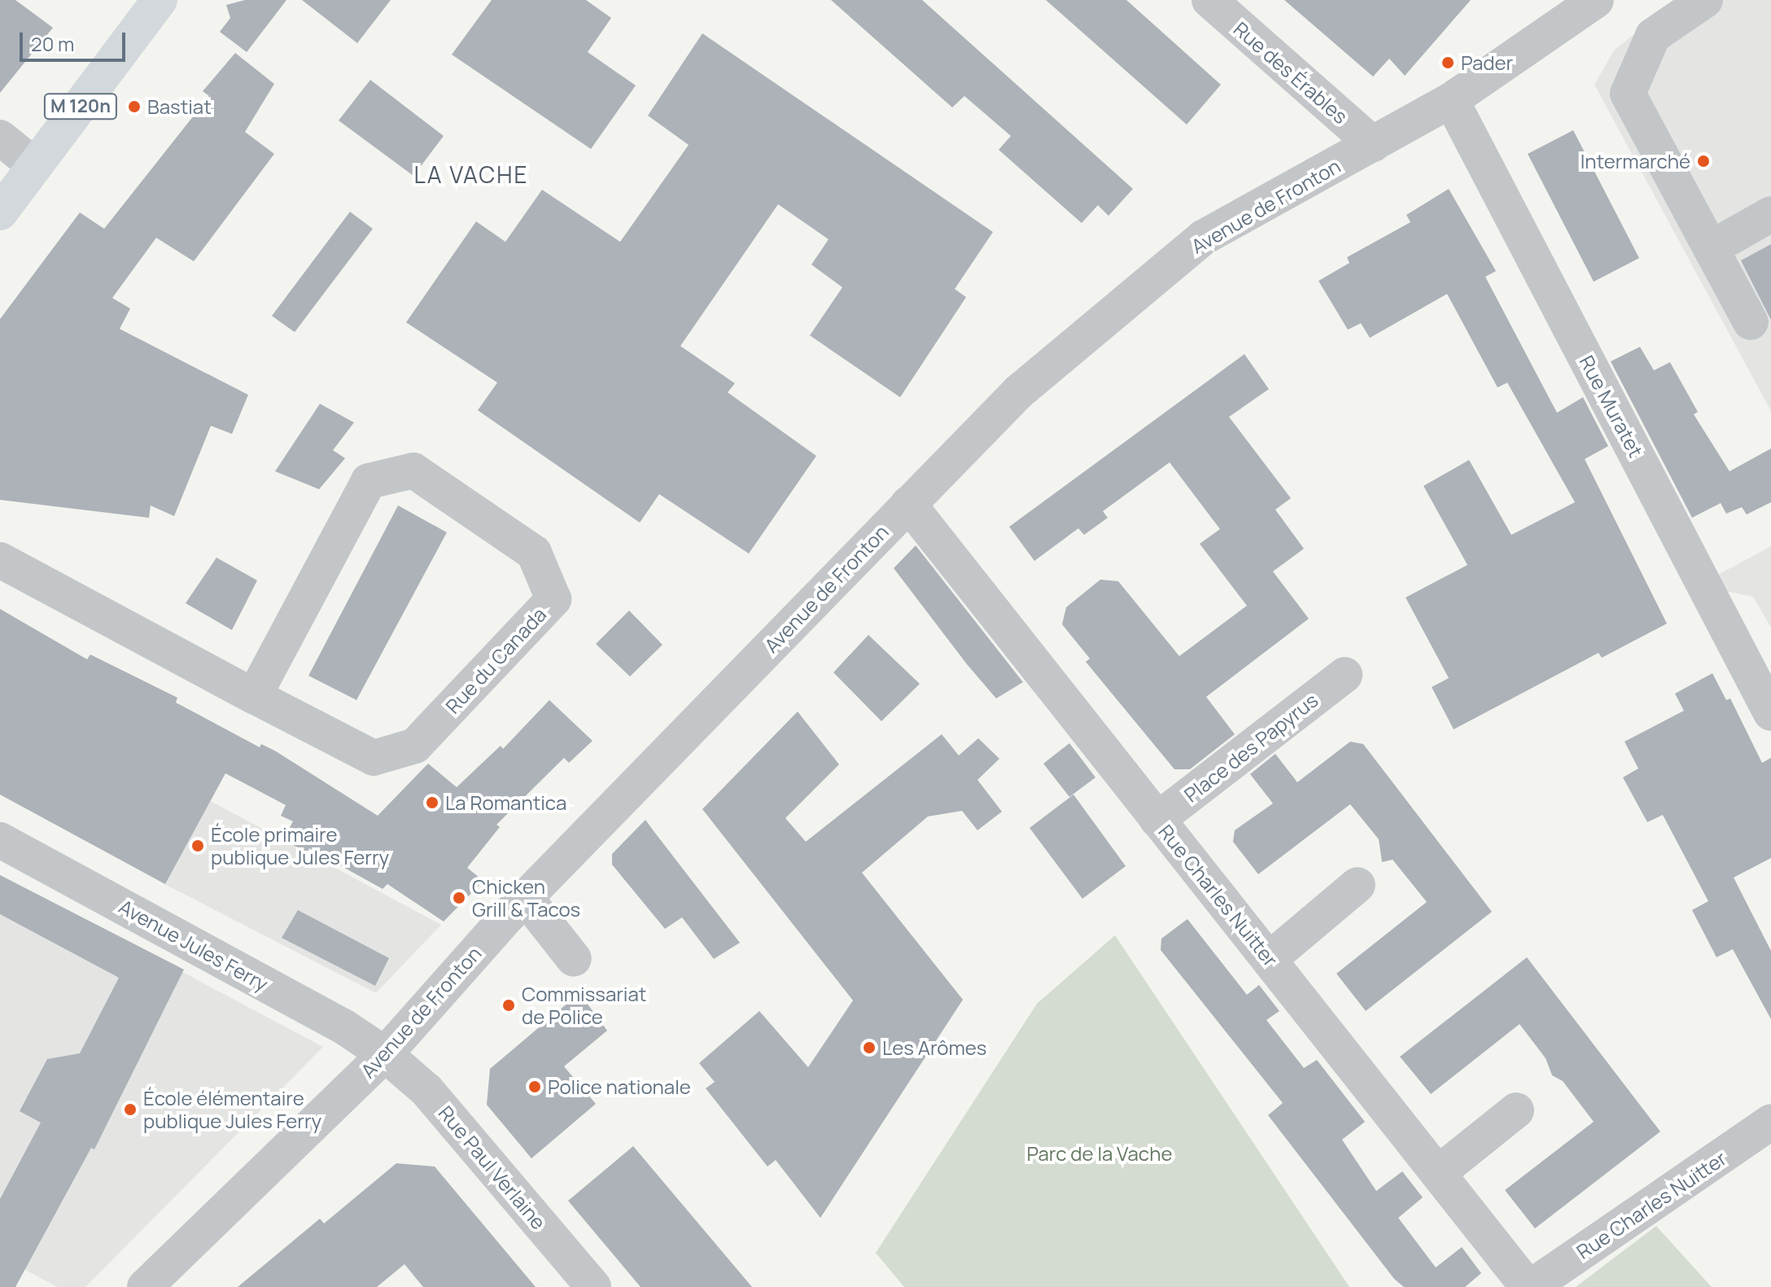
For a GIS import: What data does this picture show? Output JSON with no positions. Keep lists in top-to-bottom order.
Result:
{
  "streets": {
    "main road": ["M 120n"],
    "street": [
      "Rue des Érables",
      "Avenue de Fronton",
      "Rue Muratet",
      "Rue du Canada",
      "Place des Papyrus",
      "Rue Charles Nuitter",
      "Avenue Jules Ferry",
      "Rue Paul Verlaine"
    ]
  },
  "crossings": [
    ["Rue des Érables", "Avenue de Fronton"],
    ["Avenue de Fronton", "Rue Muratet"],
    ["Avenue de Fronton", "Rue Charles Nuitter"],
    ["Avenue de Fronton", "Avenue Jules Ferry"],
    ["Avenue de Fronton", "Rue Paul Verlaine"],
    ["Place des Papyrus", "Rue Charles Nuitter"],
    ["Avenue Jules Ferry", "Rue Paul Verlaine"]
  ],
  "districts": ["LA VACHE"],
  "parks": ["Parc de la Vache"],
  "places": [
    "Pader",
    "Bastiat",
    "Intermarché",
    "La Romantica",
    "École primaire publique Jules Ferry",
    "Chicken Grill & Tacos",
    "Commissariat de Police",
    "Les Arômes",
    "Police nationale",
    "École élémentaire publique Jules Ferry"
  ],
  "scale_bar": "20 m"
}
